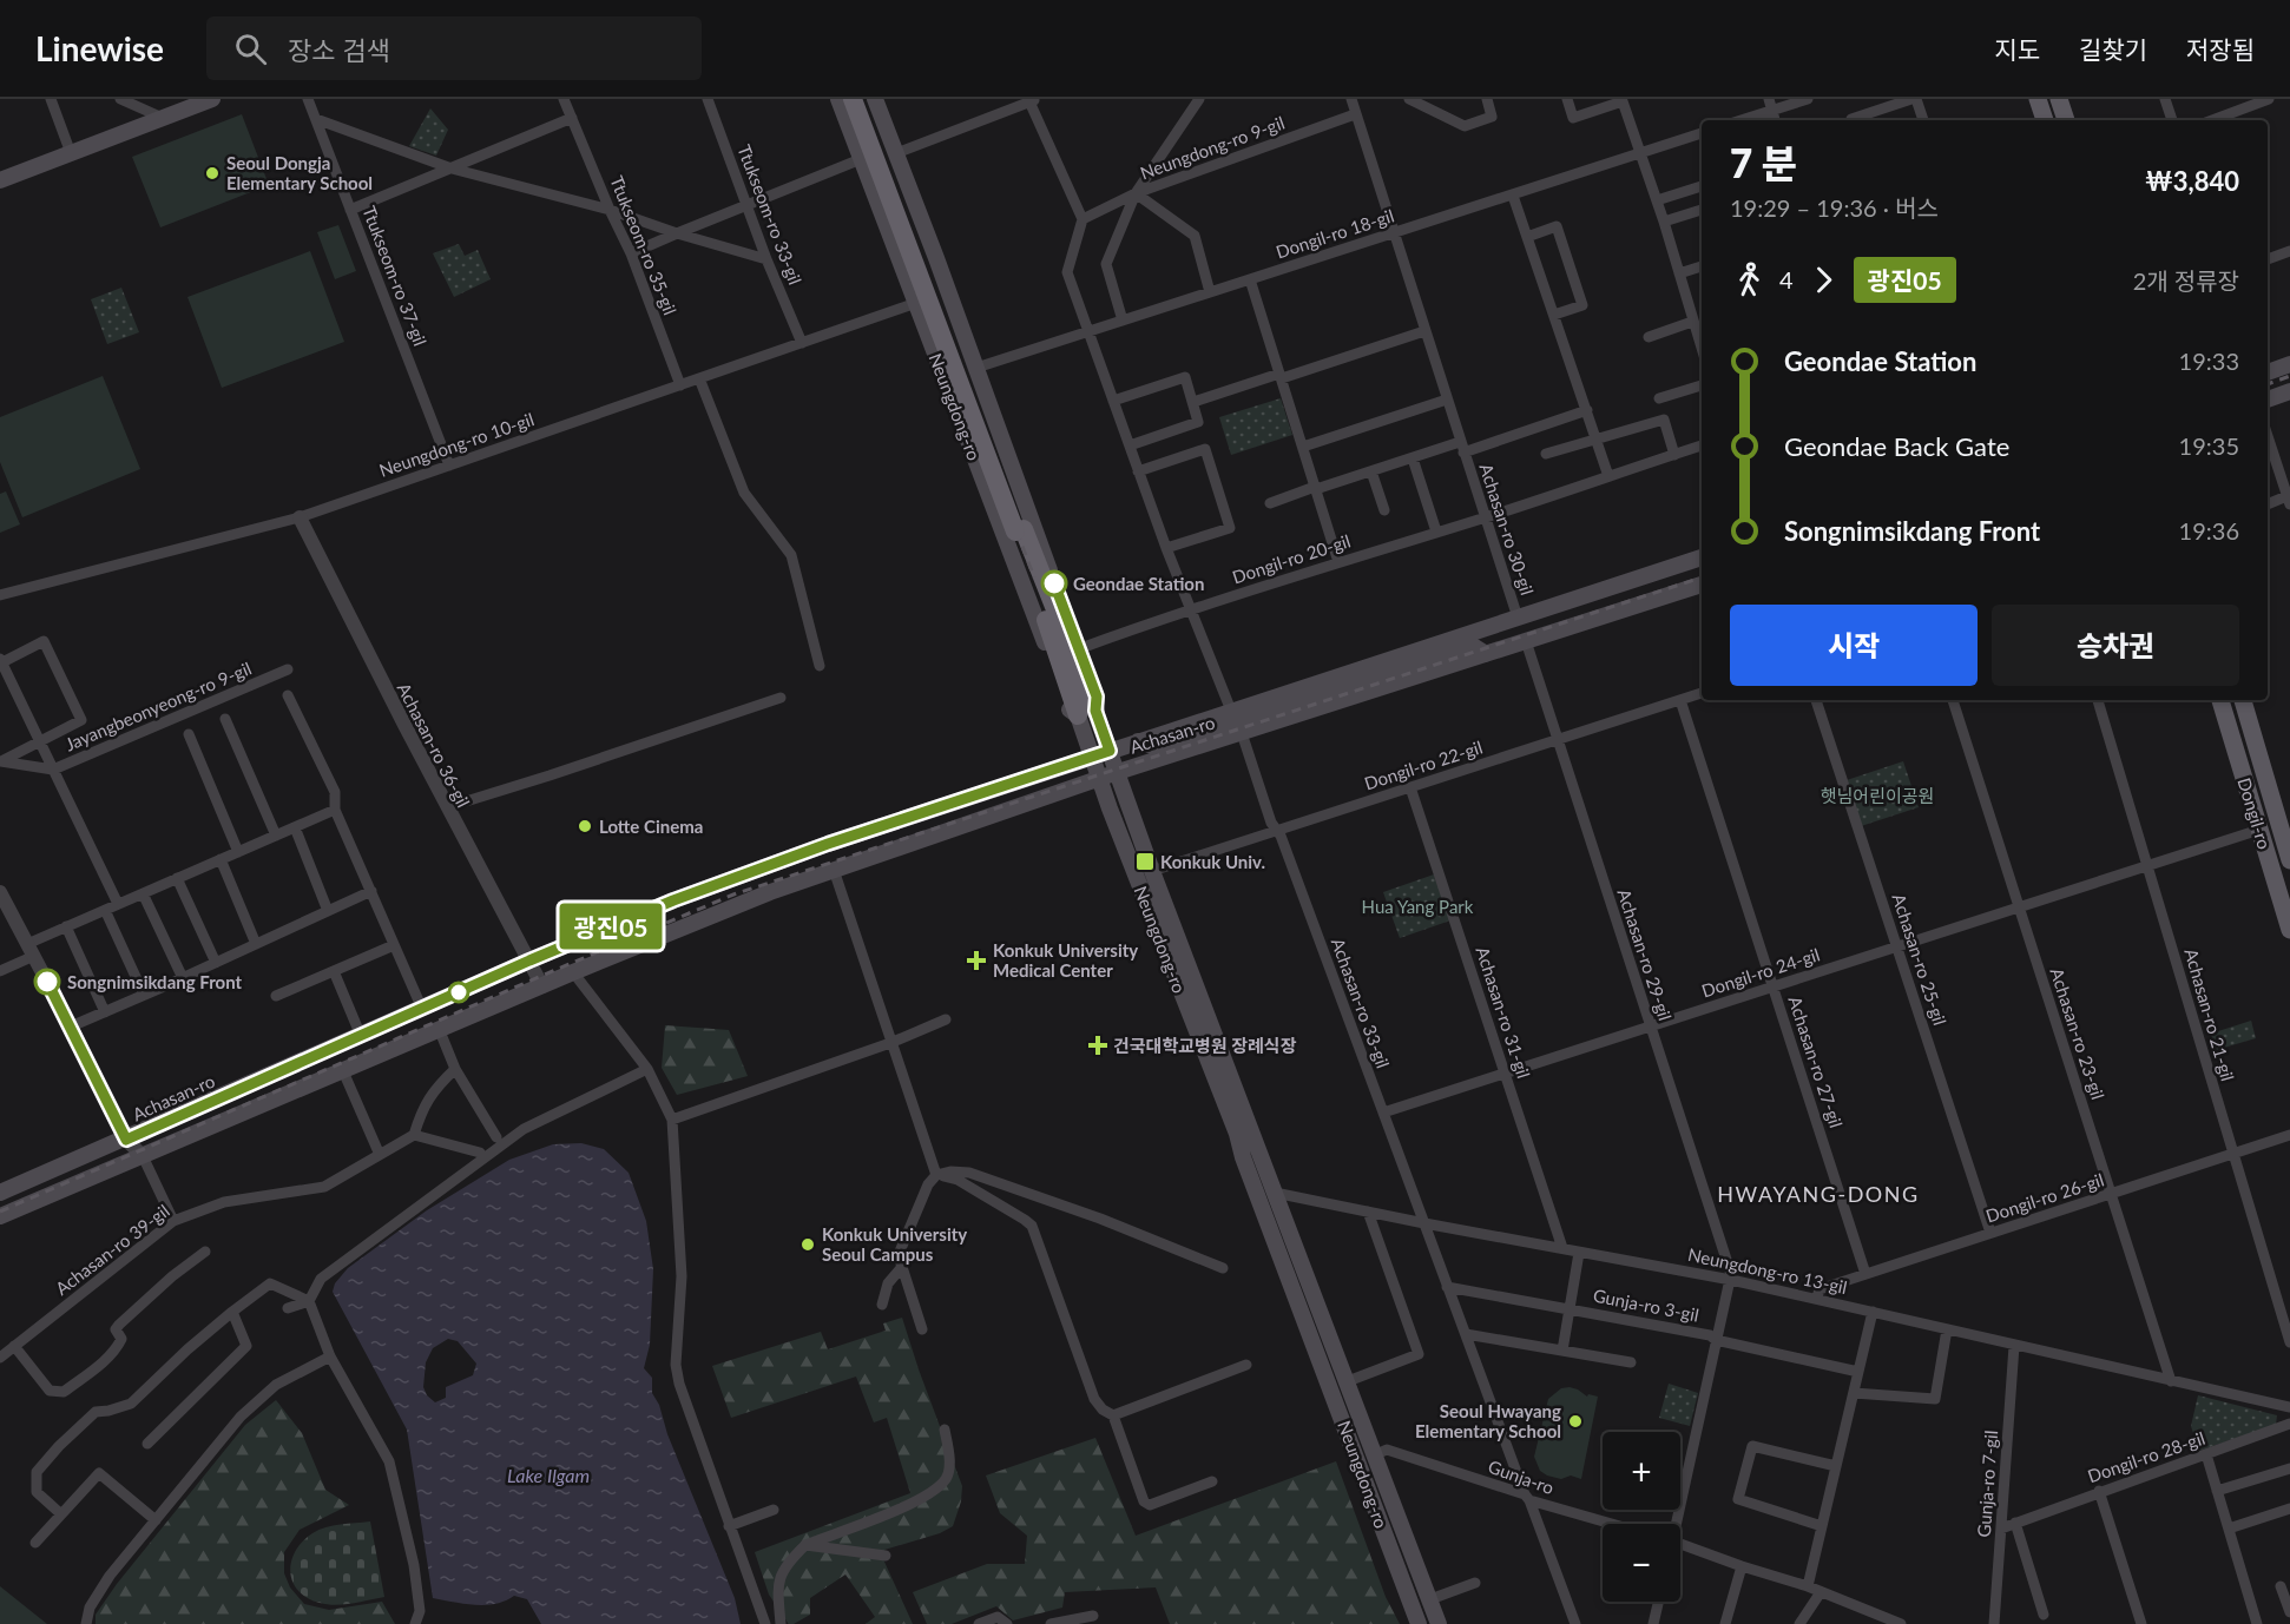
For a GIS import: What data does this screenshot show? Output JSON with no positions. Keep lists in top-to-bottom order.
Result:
{
  "streets": {
    "main road": ["Neungdong-ro", "Achasan-ro", "Dongil-ro"],
    "street": [
      "Neungdong-ro 9-gil",
      "Ttukseom-ro 33-gil",
      "Dongil-ro 18-gil",
      "Ttukseom-ro 35-gil",
      "Ttukseom-ro 37-gil",
      "Neungdong-ro 10-gil",
      "Achasan-ro 30-gil",
      "Dongil-ro 20-gil",
      "Jayangbeonyeong-ro 9-gil",
      "Achasan-ro 36-gil",
      "Dongil-ro 22-gil",
      "Achasan-ro 29-gil",
      "Achasan-ro 25-gil",
      "Dongil-ro 24-gil",
      "Achasan-ro 33-gil",
      "Achasan-ro 31-gil",
      "Achasan-ro 21-gil",
      "Achasan-ro 23-gil",
      "Achasan-ro 27-gil",
      "Dongil-ro 26-gil",
      "Achasan-ro 39-gil",
      "Neungdong-ro 13-gil",
      "Gunja-ro 3-gil",
      "Dongil-ro 28-gil",
      "Gunja-ro",
      "Gunja-ro 7-gil"
    ]
  },
  "crossings": [
    ["Neungdong-ro 9-gil", "Achasan-ro 30-gil"],
    ["Ttukseom-ro 33-gil", "Neungdong-ro 10-gil"],
    ["Dongil-ro 18-gil", "Neungdong-ro"],
    ["Dongil-ro 18-gil", "Achasan-ro 30-gil"],
    ["Ttukseom-ro 35-gil", "Neungdong-ro 10-gil"],
    ["Ttukseom-ro 37-gil", "Neungdong-ro 10-gil"],
    ["Neungdong-ro", "Neungdong-ro 10-gil"],
    ["Neungdong-ro", "Dongil-ro 20-gil"],
    ["Neungdong-ro", "Achasan-ro"],
    ["Neungdong-ro", "Dongil-ro 22-gil"],
    ["Neungdong-ro", "Neungdong-ro 13-gil"],
    ["Neungdong-ro", "Gunja-ro"],
    ["Neungdong-ro 10-gil", "Achasan-ro 36-gil"],
    ["Achasan-ro 30-gil", "Dongil-ro 20-gil"],
    ["Achasan-ro 30-gil", "Achasan-ro"],
    ["Achasan-ro", "Achasan-ro 36-gil"],
    ["Achasan-ro", "Achasan-ro 29-gil"],
    ["Achasan-ro", "Achasan-ro 33-gil"],
    ["Dongil-ro 22-gil", "Achasan-ro 29-gil"],
    ["Dongil-ro 22-gil", "Achasan-ro 33-gil"],
    ["Dongil-ro 22-gil", "Achasan-ro 31-gil"],
    ["Dongil-ro 22-gil", "Achasan-ro 27-gil"],
    ["Dongil-ro", "Dongil-ro 24-gil"],
    ["Achasan-ro 29-gil", "Dongil-ro 24-gil"],
    ["Achasan-ro 29-gil", "Neungdong-ro 13-gil"],
    ["Achasan-ro 29-gil", "Gunja-ro 3-gil"],
    ["Achasan-ro 25-gil", "Dongil-ro 24-gil"],
    ["Achasan-ro 25-gil", "Dongil-ro 26-gil"],
    ["Dongil-ro 24-gil", "Achasan-ro 33-gil"],
    ["Dongil-ro 24-gil", "Achasan-ro 31-gil"],
    ["Dongil-ro 24-gil", "Achasan-ro 21-gil"],
    ["Dongil-ro 24-gil", "Achasan-ro 23-gil"],
    ["Dongil-ro 24-gil", "Achasan-ro 27-gil"],
    ["Achasan-ro 33-gil", "Neungdong-ro 13-gil"],
    ["Achasan-ro 33-gil", "Gunja-ro"],
    ["Achasan-ro 31-gil", "Neungdong-ro 13-gil"],
    ["Achasan-ro 21-gil", "Dongil-ro 26-gil"],
    ["Achasan-ro 23-gil", "Dongil-ro 26-gil"],
    ["Achasan-ro 23-gil", "Neungdong-ro 13-gil"],
    ["Achasan-ro 27-gil", "Dongil-ro 26-gil"],
    ["Dongil-ro 26-gil", "Neungdong-ro 13-gil"],
    ["Neungdong-ro 13-gil", "Gunja-ro 3-gil"],
    ["Neungdong-ro 13-gil", "Gunja-ro 7-gil"],
    ["Dongil-ro 28-gil", "Gunja-ro 7-gil"]
  ],
  "districts": ["HWAYANG-DONG"],
  "water": ["Lake Ilgam"],
  "parks": ["햇님어린이공원", "Hua Yang Park"],
  "places": {
    "other": [
      "Seoul Dongja Elementary School",
      "Geondae Station",
      "Lotte Cinema",
      "Songnimsikdang Front",
      "Konkuk University Seoul Campus",
      "Seoul Hwayang Elementary School"
    ],
    "transit": ["Konkuk Univ."],
    "health": ["Konkuk University Medical Center", "건국대학교병원 장례식장"]
  },
  "lines": ["bus line 광진05"],
  "page": {
    "header": "Linewise",
    "search": "장소 검색",
    "nav": ["지도", "길찾기", "저장됨"],
    "on_map": "광진05",
    "heading": ["7 분", "19:29 – 19:36 · 버스", "₩3,840"],
    "legs": ["4", "광진05", "2개 정류장"],
    "list": [
      {
        "name": "Geondae Station",
        "value": "19:33"
      },
      {
        "name": "Geondae Back Gate",
        "value": "19:35"
      },
      {
        "name": "Songnimsikdang Front",
        "value": "19:36"
      }
    ],
    "buttons": ["시작", "승차권"],
    "map_buttons": ["+", "−"]
  }
}
